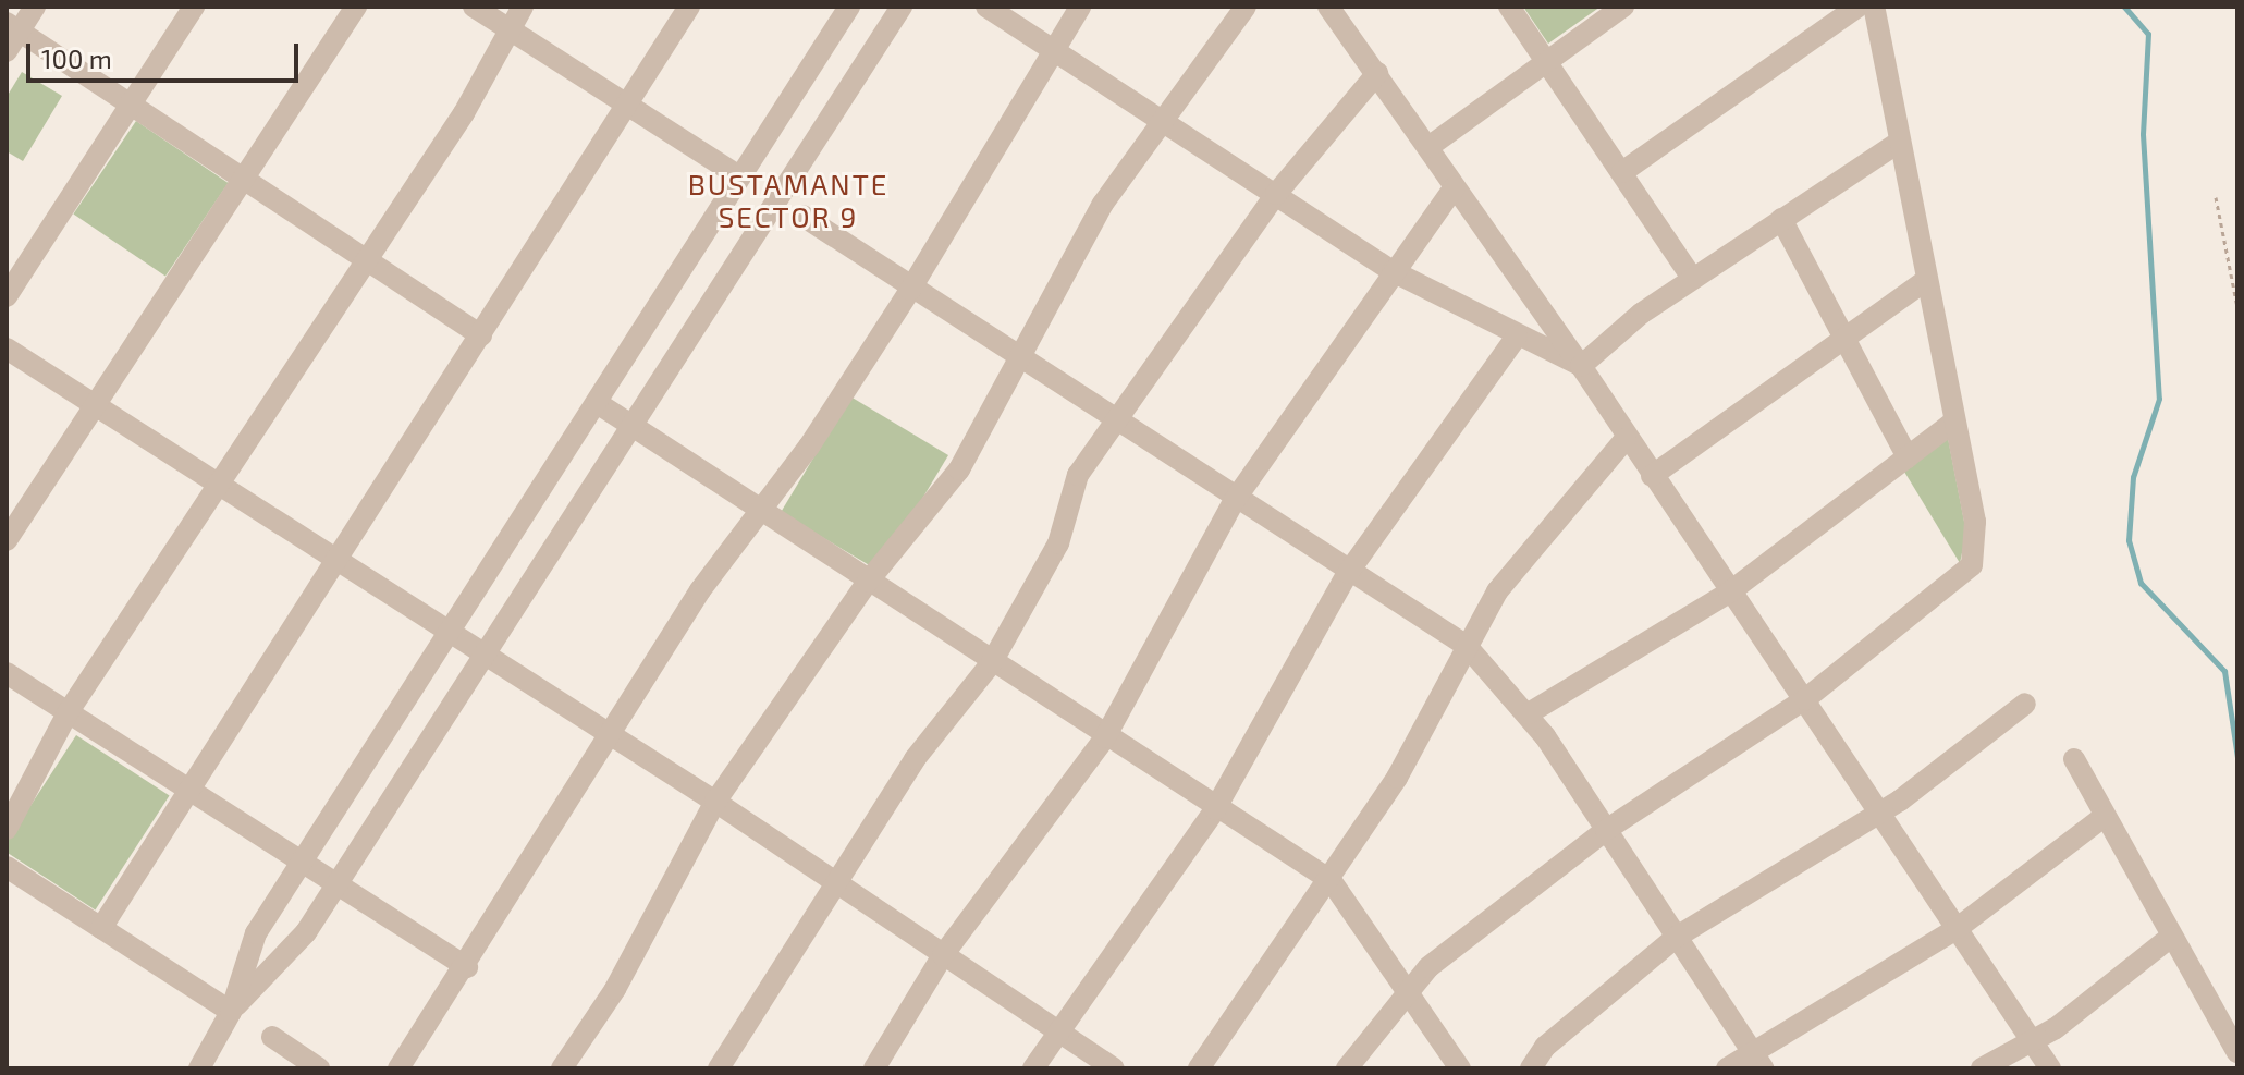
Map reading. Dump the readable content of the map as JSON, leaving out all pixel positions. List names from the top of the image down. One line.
{"districts":["BUSTAMANTE SECTOR 9"],"scale_bar":"100 m"}
